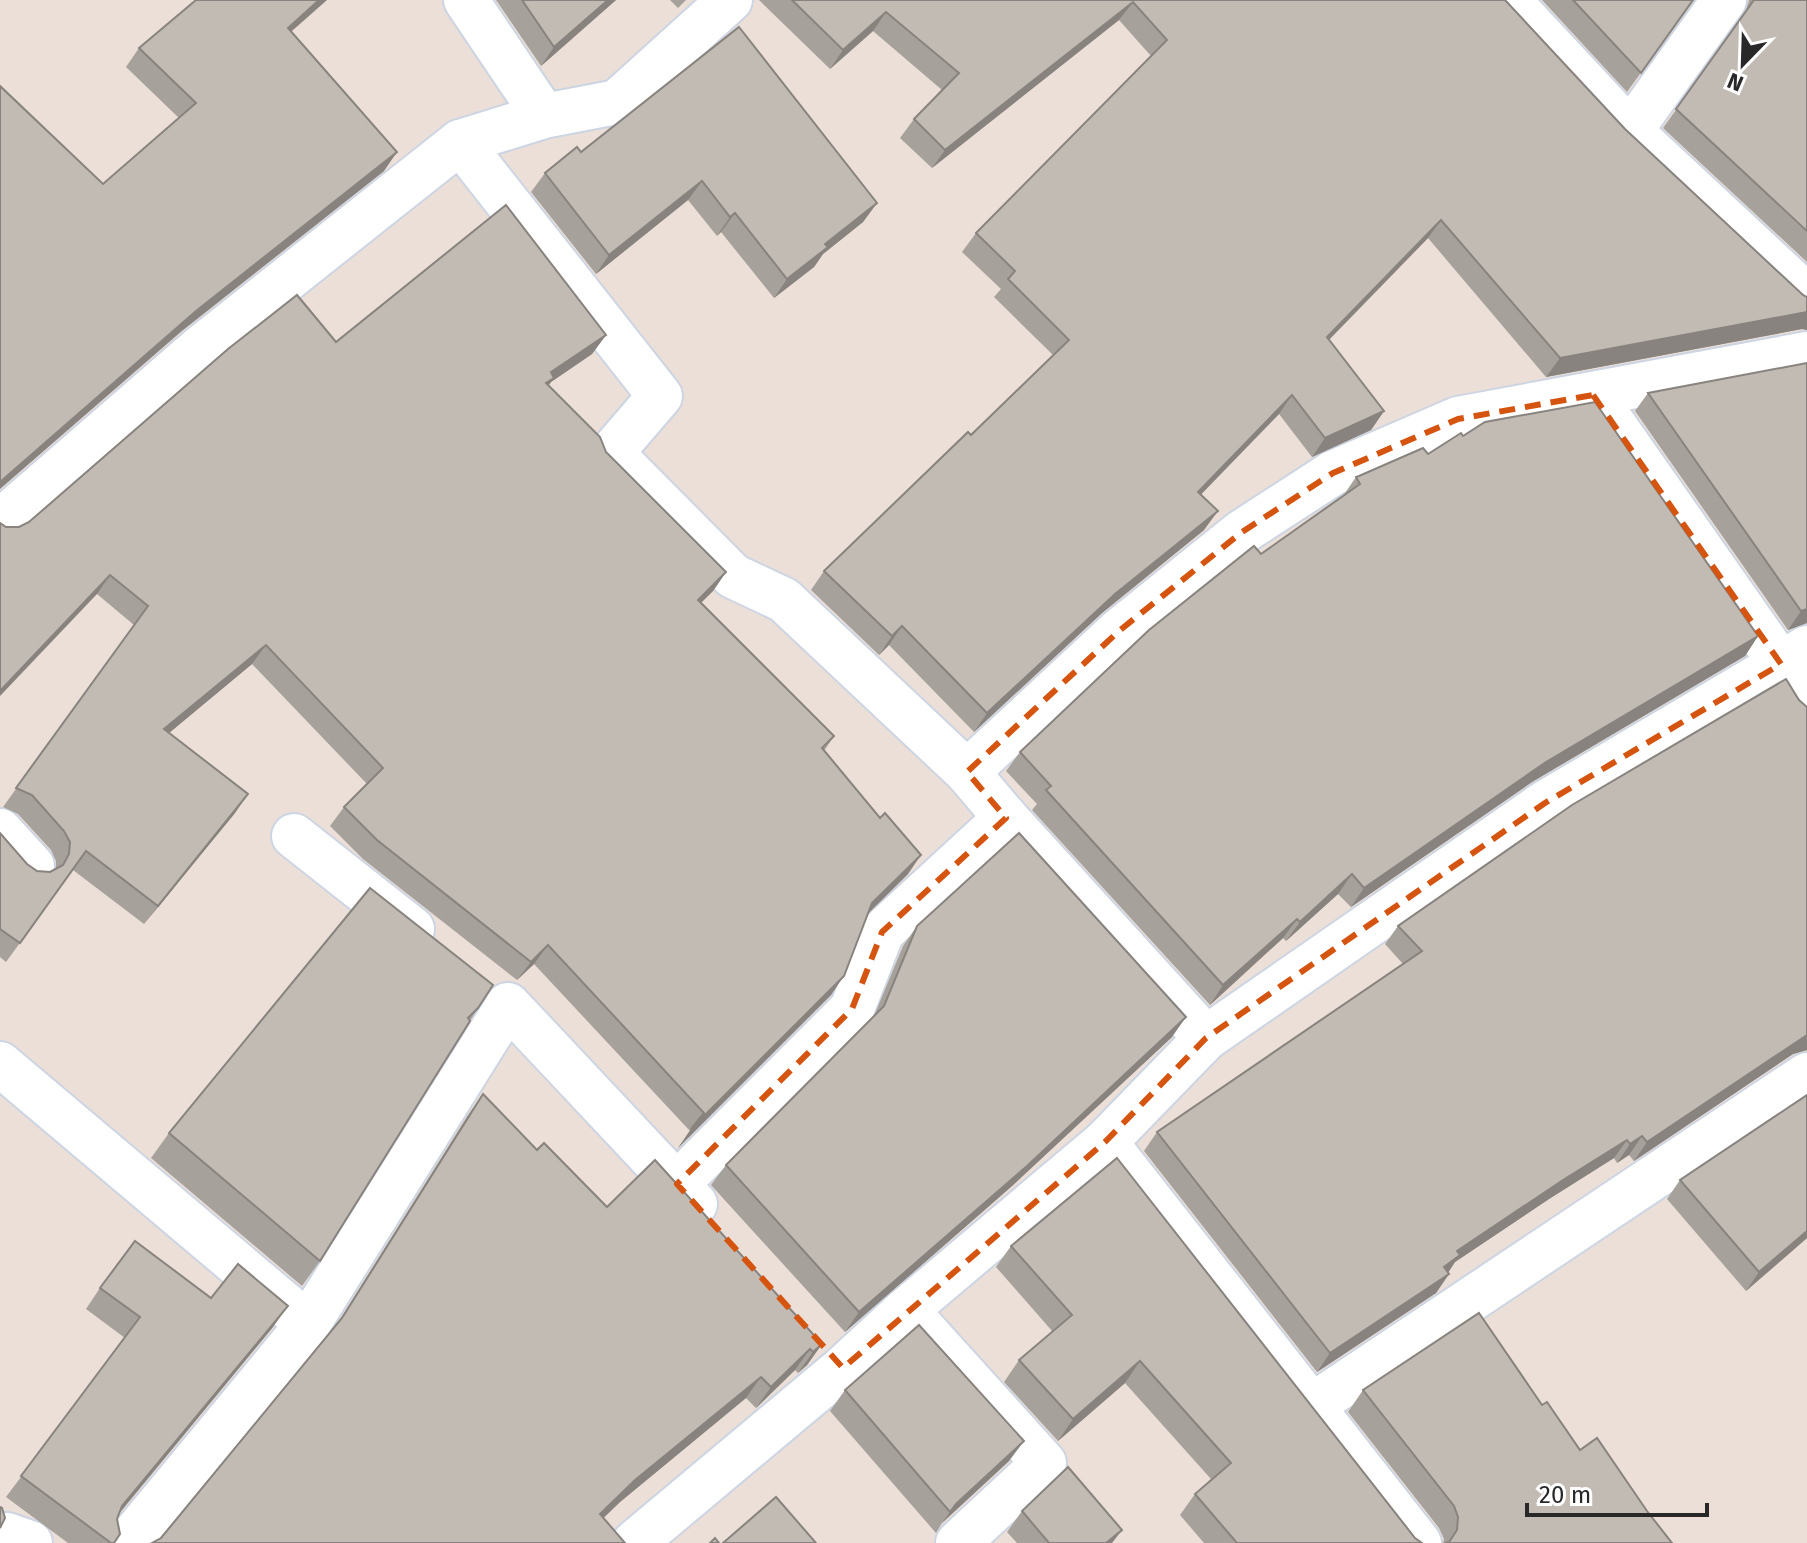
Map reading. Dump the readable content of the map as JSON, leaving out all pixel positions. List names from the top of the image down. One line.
{"scale_bar":"20 m","north":"bottom left"}
